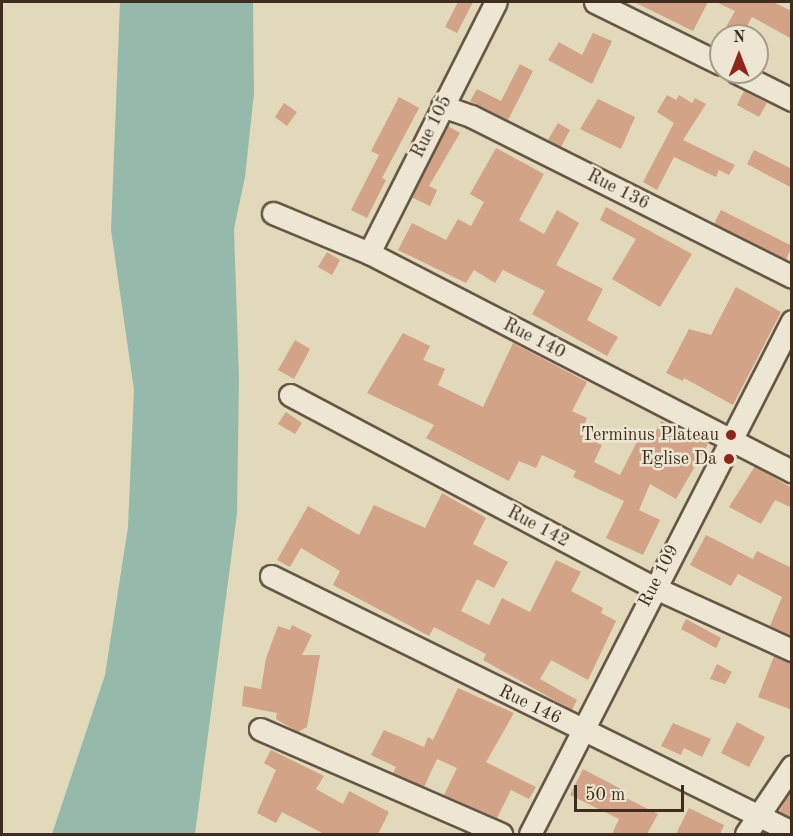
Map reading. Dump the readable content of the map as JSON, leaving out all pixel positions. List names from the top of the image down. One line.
{"streets":{"street":["Rue 105","Rue 136","Rue 140","Rue 142","Rue 109","Rue 146"]},"crossings":[["Rue 105","Rue 136"],["Rue 105","Rue 140"],["Rue 140","Rue 109"],["Rue 142","Rue 109"],["Rue 109","Rue 146"]],"places":["Terminus Plateau","Eglise Da"],"scale_bar":"50 m","north":"top"}
